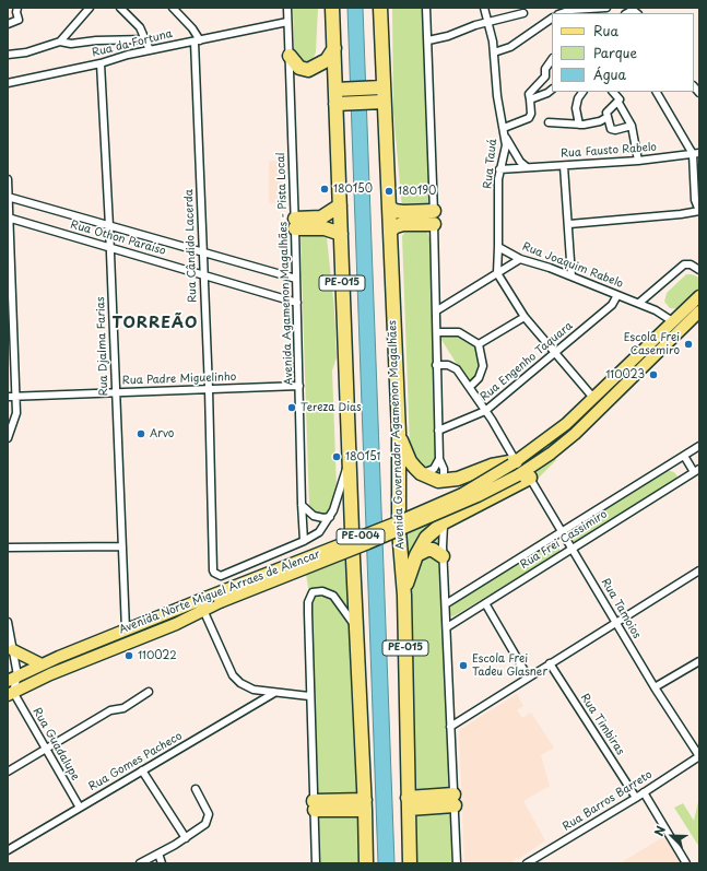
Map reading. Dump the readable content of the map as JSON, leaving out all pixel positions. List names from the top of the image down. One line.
{"streets":{"highway":["PE-015","Avenida Governador Agamenon Magalhães"],"main road":["PE-004","Avenida Norte Miguel Arraes de Alencar"],"street":["Rua da Fortuna","Rua Fausto Rabelo","Rua Tauá","Rua Othon Paraíso","Rua Cândido Lacerda","Rua Joaquim Rabelo","Avenida Agamenon Magalhães - Pista Local","Rua Djalma Farias","Rua Engenho Taquara","Rua Padre Miguelinho","Rua Frei Cassimiro","Rua Tamoios","Rua Timbiras","Rua Guadalupe","Rua Gomes Pacheco","Rua Barros Barreto"]},"crossings":[["Rua da Fortuna","Rua Cândido Lacerda"],["Rua da Fortuna","Avenida Agamenon Magalhães - Pista Local"],["Rua da Fortuna","Rua Djalma Farias"],["Rua Fausto Rabelo","Rua Tauá"],["Rua Tauá","Rua Joaquim Rabelo"],["Rua Othon Paraíso","Rua Cândido Lacerda"],["Rua Othon Paraíso","Avenida Agamenon Magalhães - Pista Local"],["Rua Othon Paraíso","Rua Djalma Farias"],["Rua Cândido Lacerda","Rua Padre Miguelinho"],["Rua Cândido Lacerda","Avenida Norte Miguel Arraes de Alencar"],["Rua Joaquim Rabelo","Rua Engenho Taquara"],["Rua Joaquim Rabelo","Avenida Norte Miguel Arraes de Alencar"],["Avenida Agamenon Magalhães - Pista Local","Rua Padre Miguelinho"],["Avenida Agamenon Magalhães - Pista Local","Avenida Norte Miguel Arraes de Alencar"],["PE-015","Avenida Norte Miguel Arraes de Alencar"],["Rua Djalma Farias","Rua Padre Miguelinho"],["Rua Djalma Farias","Avenida Norte Miguel Arraes de Alencar"],["Rua Engenho Taquara","Rua Tamoios"],["Rua Frei Cassimiro","Rua Tamoios"],["Avenida Norte Miguel Arraes de Alencar","Rua Tamoios"],["Avenida Norte Miguel Arraes de Alencar","Rua Guadalupe"],["Rua Tamoios","Rua Barros Barreto"],["Rua Timbiras","Rua Barros Barreto"],["Rua Guadalupe","Rua Gomes Pacheco"]],"districts":["TORREÃO"],"places":["180150","180190","Escola Frei Casemiro","110023","Tereza Dias","Arvo","180151","110022","Escola Frei Tadeu Glasner"],"legend":["Rua","Parque","Água"],"north":"top left"}
